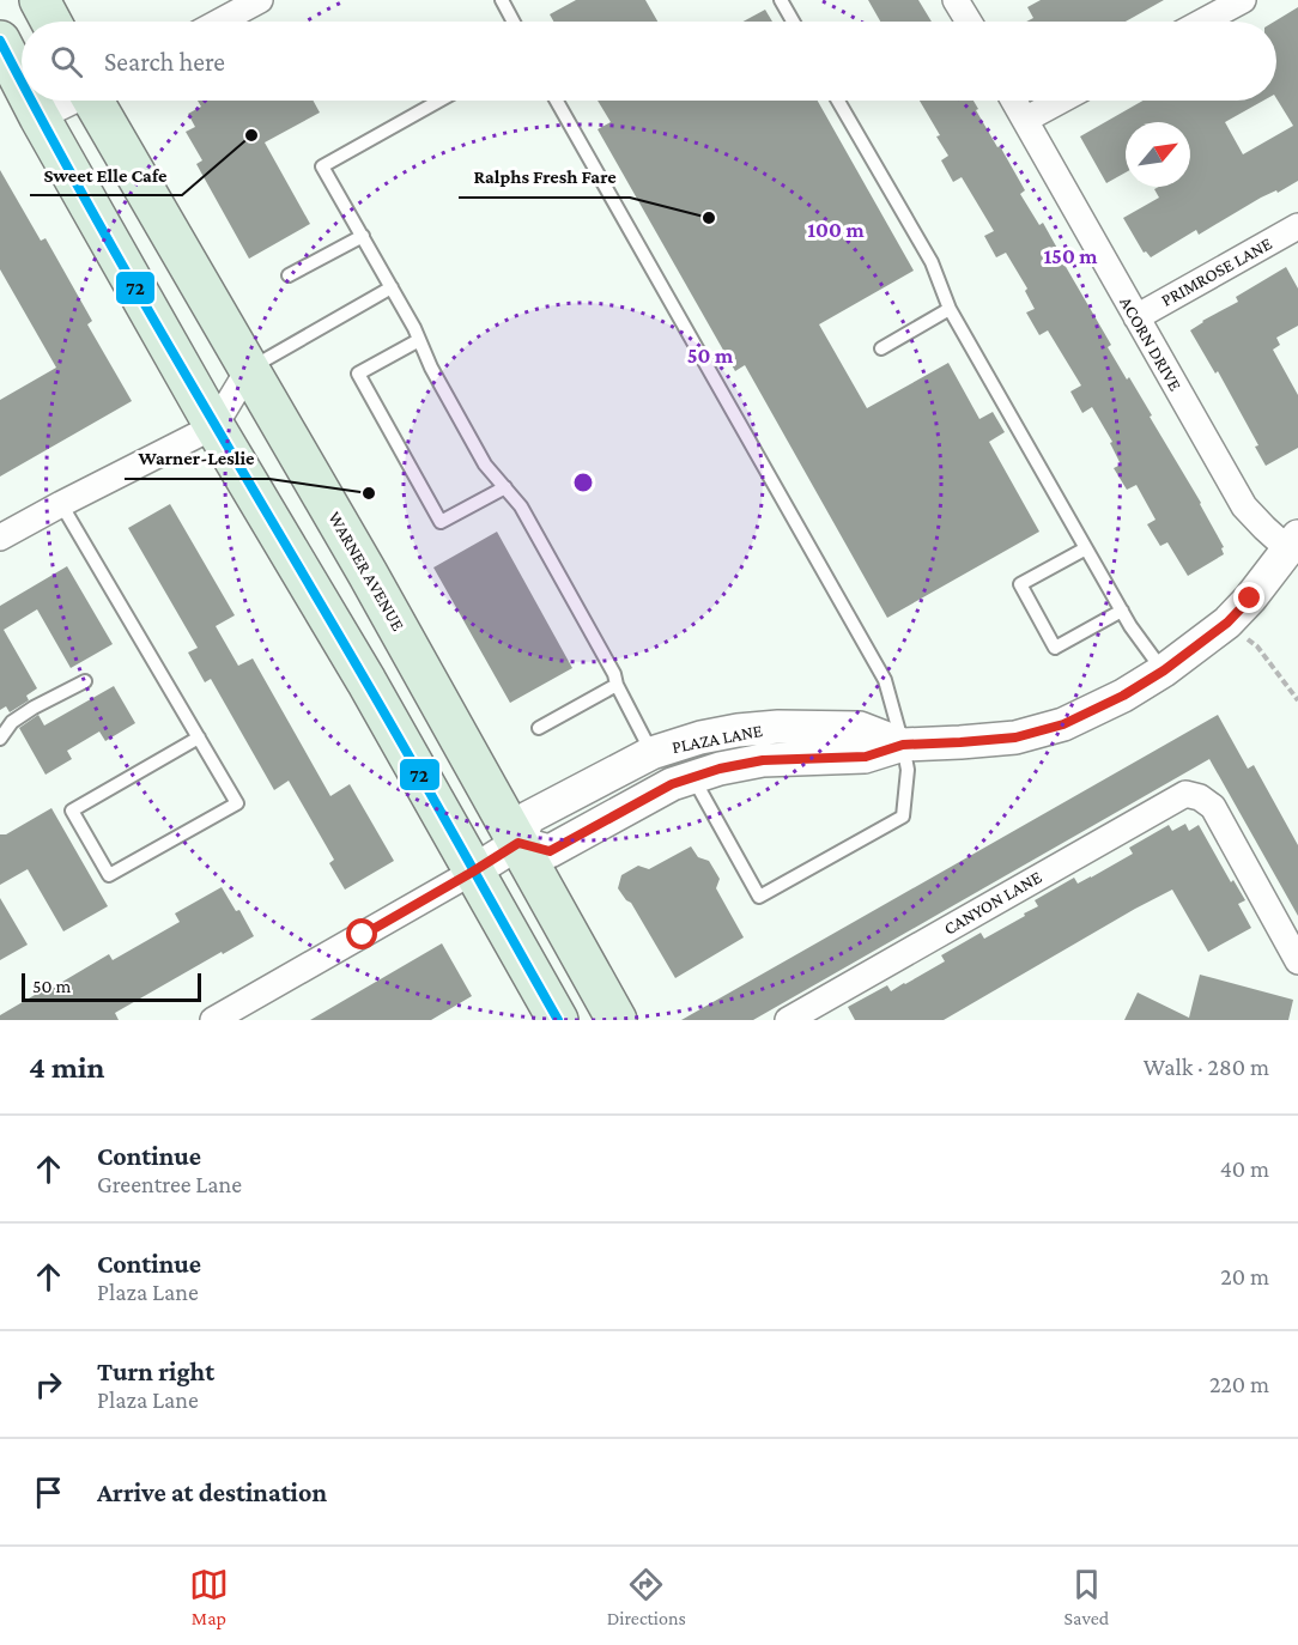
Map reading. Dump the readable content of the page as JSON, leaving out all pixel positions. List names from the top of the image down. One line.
{"streets":{"main road":["WARNER AVENUE"],"street":["PRIMROSE LANE","ACORN DRIVE","PLAZA LANE","CANYON LANE"]},"crossings":[["PRIMROSE LANE","ACORN DRIVE"],["ACORN DRIVE","PLAZA LANE"],["WARNER AVENUE","PLAZA LANE"]],"places":["Sweet Elle Cafe","Ralphs Fresh Fare","Warner-Leslie"],"lines":["transit line 72"],"scale_bar":"50 m","north":"top right","page":{"search":"Search here","scale":"50 m","heading":["4 min","Walk · 280 m"],"list":[["Continue","Greentree Lane","40 m"],["Continue","Plaza Lane","20 m"],["Turn right","Plaza Lane","220 m"],"Arrive at destination"],"nav":["Map","Directions","Saved"]},"rings":["100 m","150 m","50 m"]}
